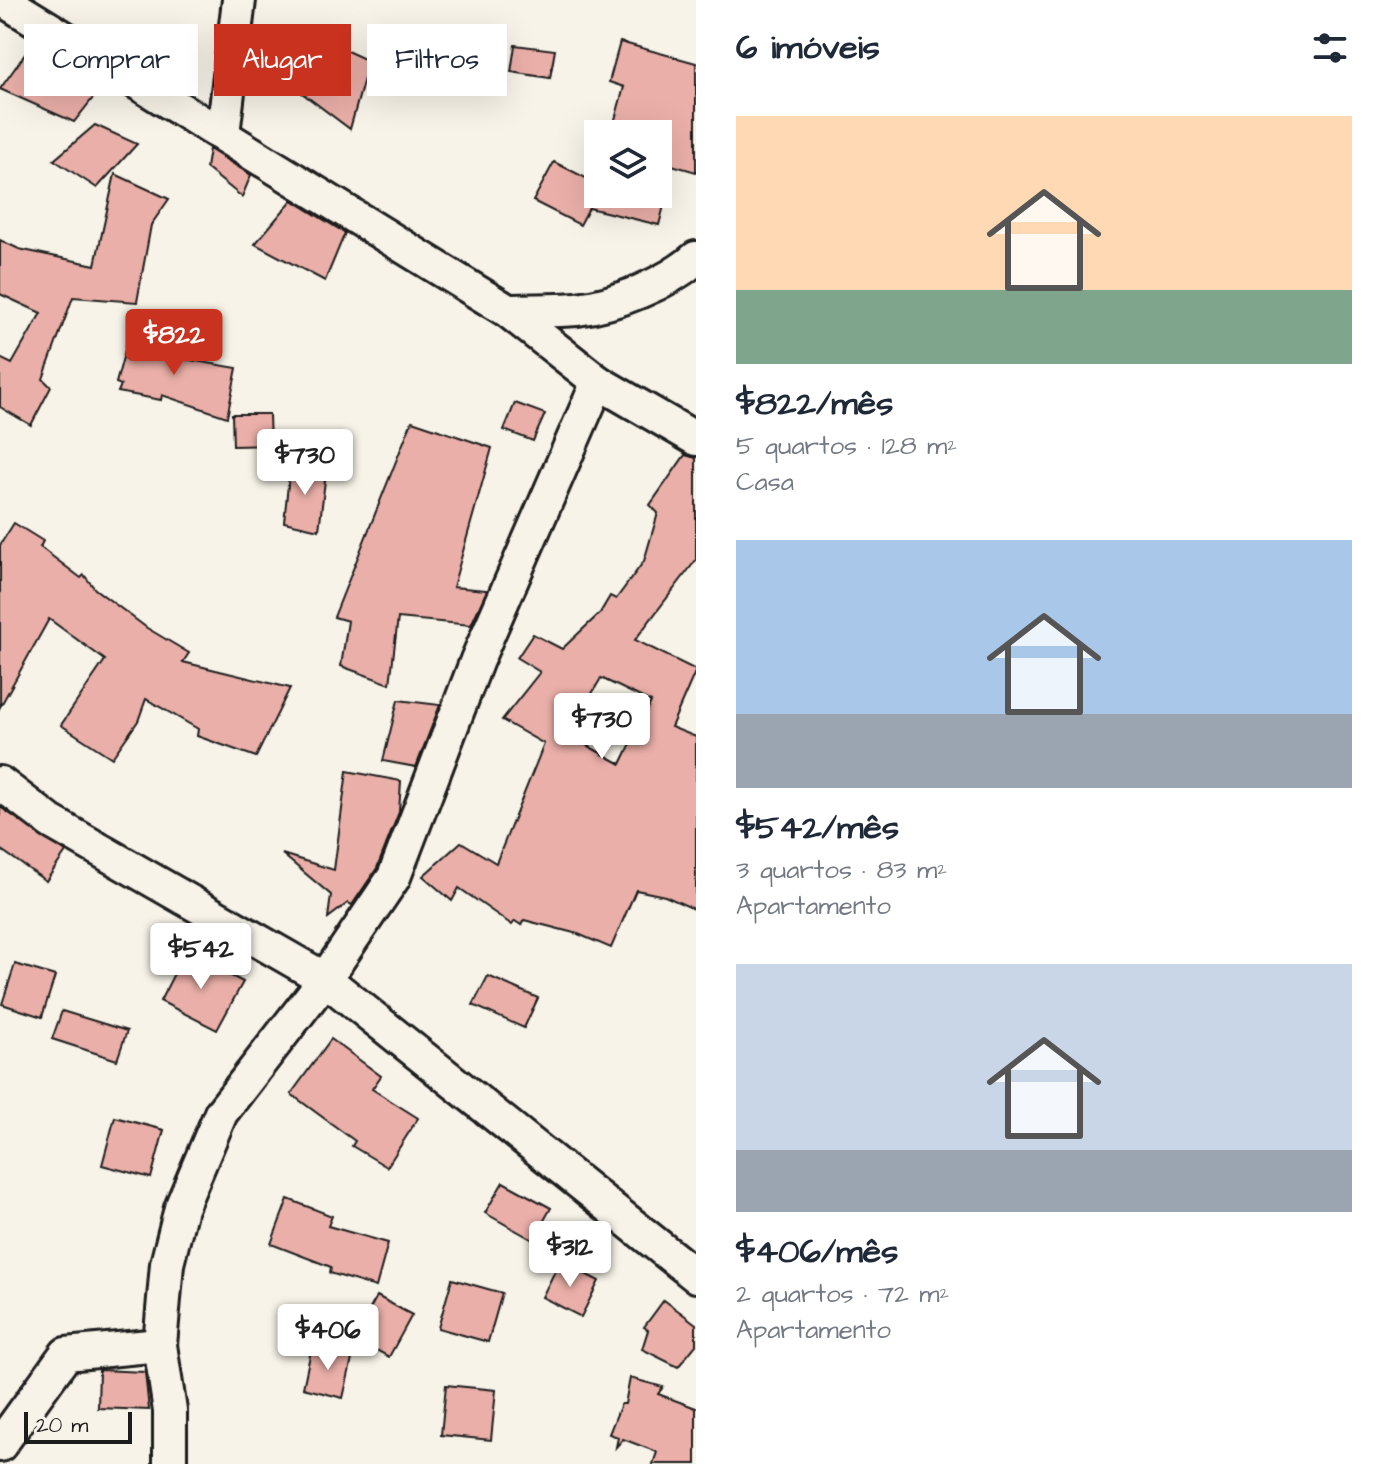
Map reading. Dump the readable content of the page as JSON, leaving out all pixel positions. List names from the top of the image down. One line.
{"scale_bar":"20 m","page":{"heading":"6 imóveis","chip":["Comprar","Alugar","Filtros"],"list":[{"name":"$822/mês","note":"5 quartos · 128 m² · Casa"},{"name":"$542/mês","note":"3 quartos · 83 m² · Apartamento"},{"name":"$406/mês","note":"2 quartos · 72 m² · Apartamento"}],"price":["$822","$730","$730","$542","$312","$406"],"scale":"20 m"}}
